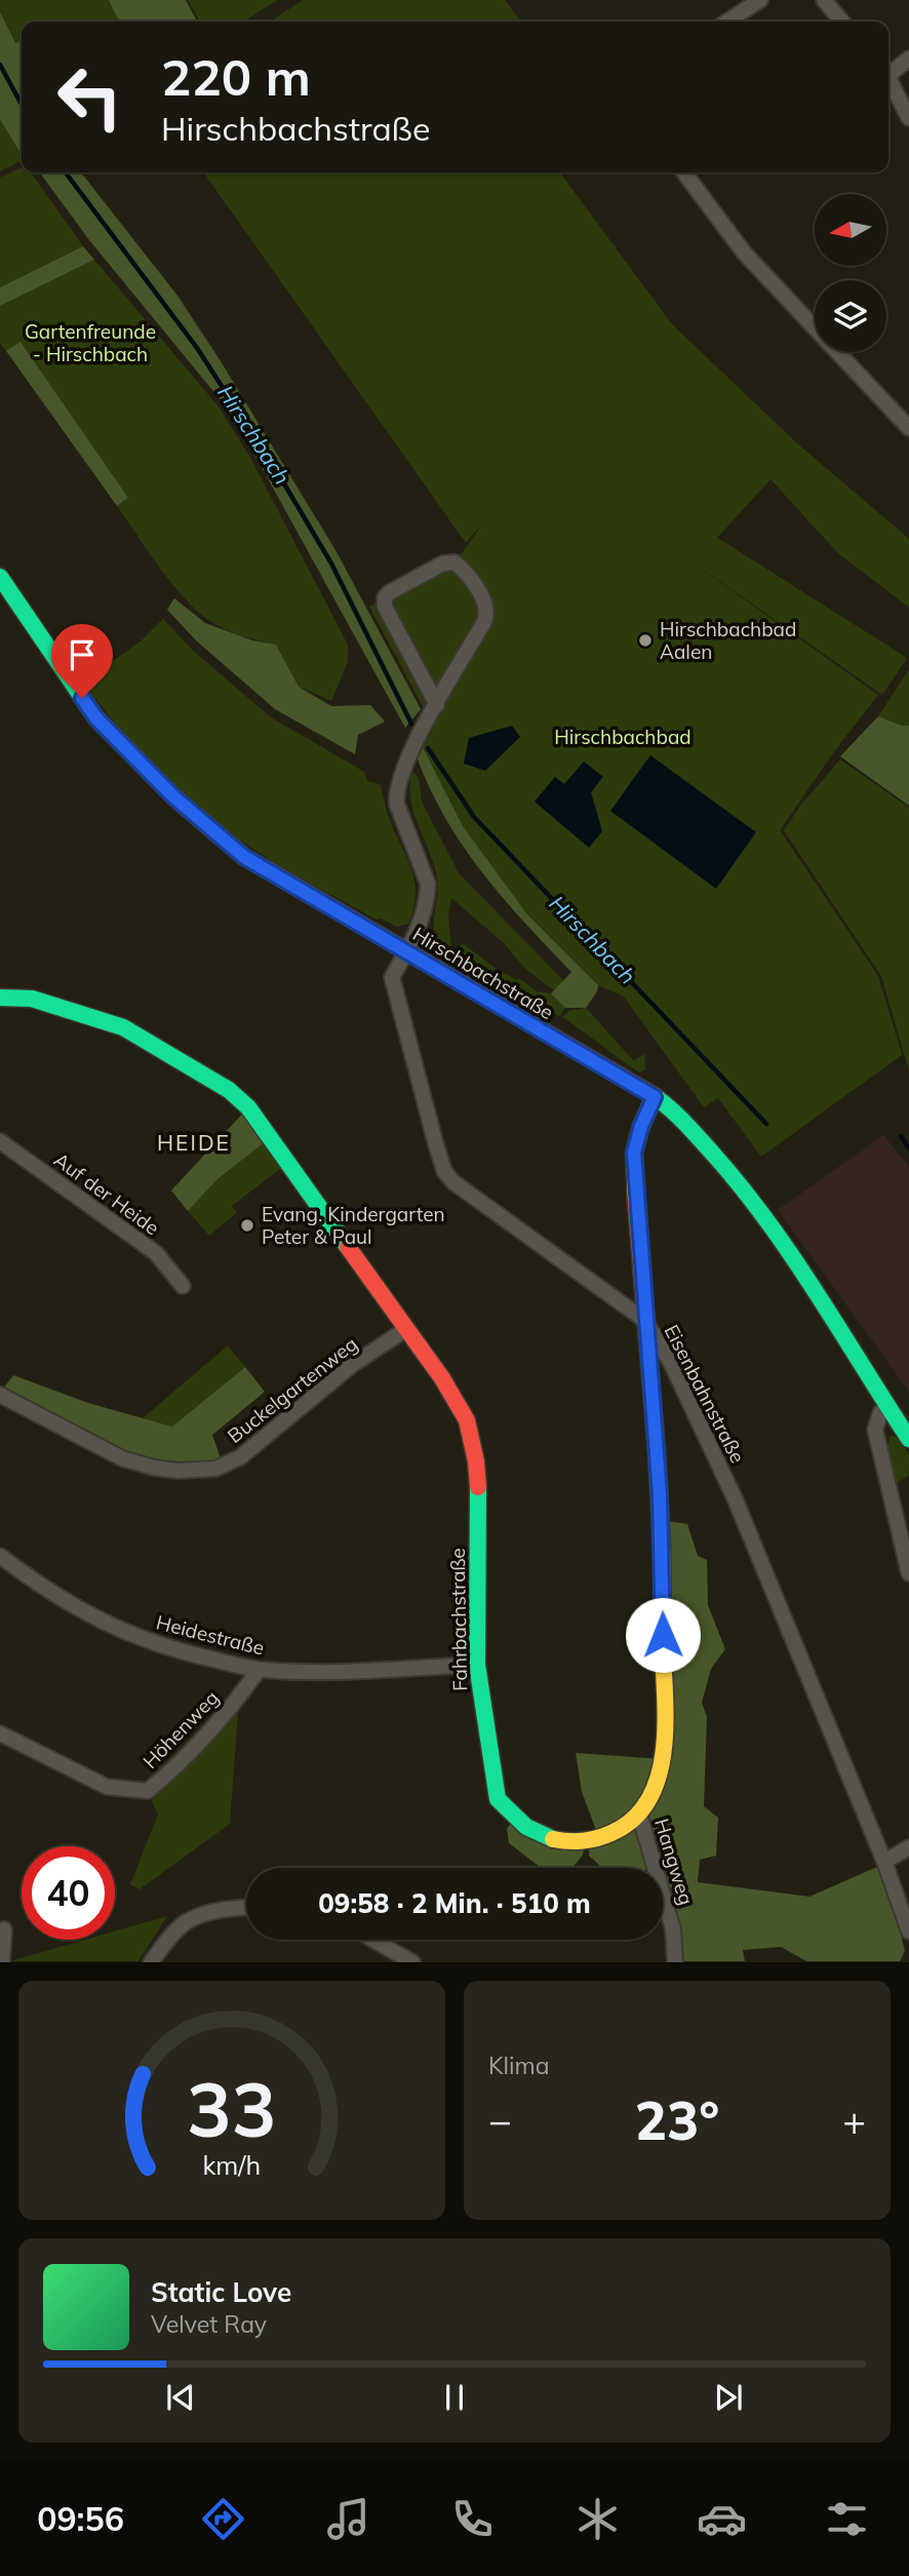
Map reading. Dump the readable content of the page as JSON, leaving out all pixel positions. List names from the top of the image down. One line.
{"streets":{"street":["Hirschbachstraße","Auf der Heide","Buckelgartenweg","Eisenbahnstraße","Fahrbachstraße","Heidestraße","Höhenweg","Hangweg"]},"crossings":[["Hirschbachstraße","Eisenbahnstraße"],["Buckelgartenweg","Fahrbachstraße"],["Fahrbachstraße","Heidestraße"],["Fahrbachstraße","Hangweg"],["Heidestraße","Höhenweg"]],"districts":["HEIDE"],"water":["Hirschbach"],"parks":["Gartenfreunde - Hirschbach","Hirschbachbad"],"places":["Hirschbachbad Aalen","Evang. Kindergarten Peter & Paul"],"north":"left","page":{"turn":["220 m","Hirschbachstraße"],"limit":"40","trip":"09:58 · 2 Min. · 510 m","tile":"Klima","heat":["−","23°","+"],"song":["Static Love","Velvet Ray"],"tabs":"09:56","gauge":["33","km/h"]}}
